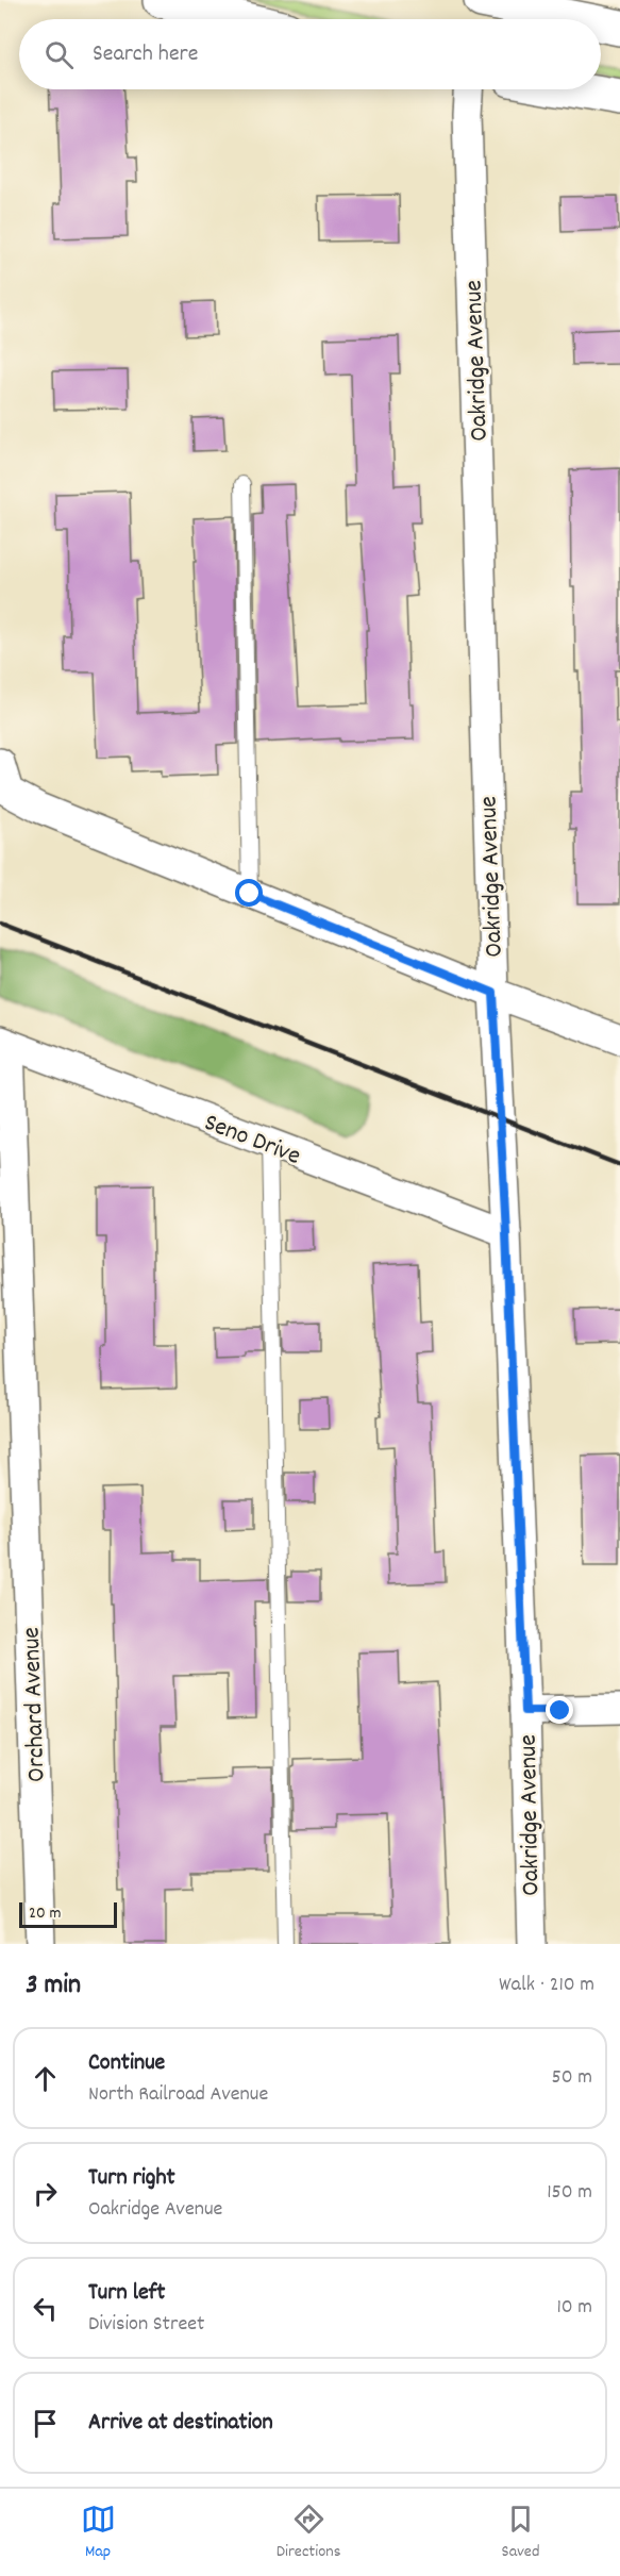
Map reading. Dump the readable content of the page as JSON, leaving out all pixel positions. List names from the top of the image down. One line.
{"streets":{"street":["Oakridge Avenue","Seno Drive","Orchard Avenue"]},"crossings":[["Oakridge Avenue","Seno Drive"],["Seno Drive","Orchard Avenue"]],"scale_bar":"20 m","page":{"search":"Search here","scale":"20 m","heading":["3 min","Walk · 210 m"],"list":[["Continue","North Railroad Avenue","50 m"],["Turn right","Oakridge Avenue","150 m"],["Turn left","Division Street","10 m"],"Arrive at destination"],"nav":["Map","Directions","Saved"]}}
